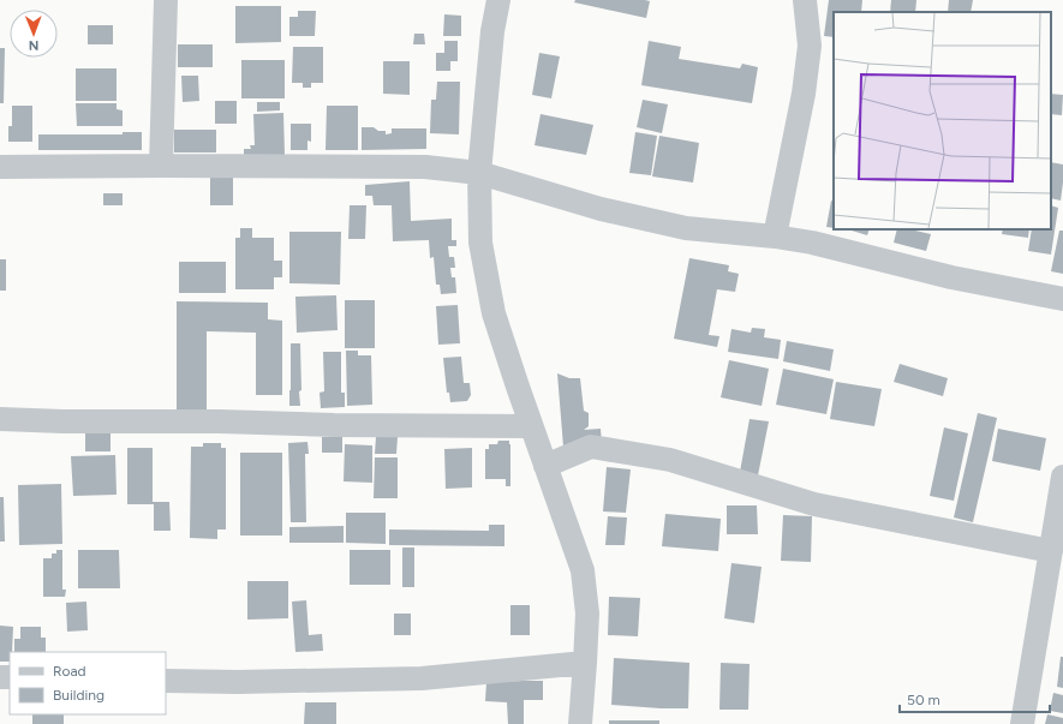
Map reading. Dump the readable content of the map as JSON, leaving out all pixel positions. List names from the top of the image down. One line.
{"legend":["Road","Building"],"scale_bar":"50 m","north":"bottom"}
